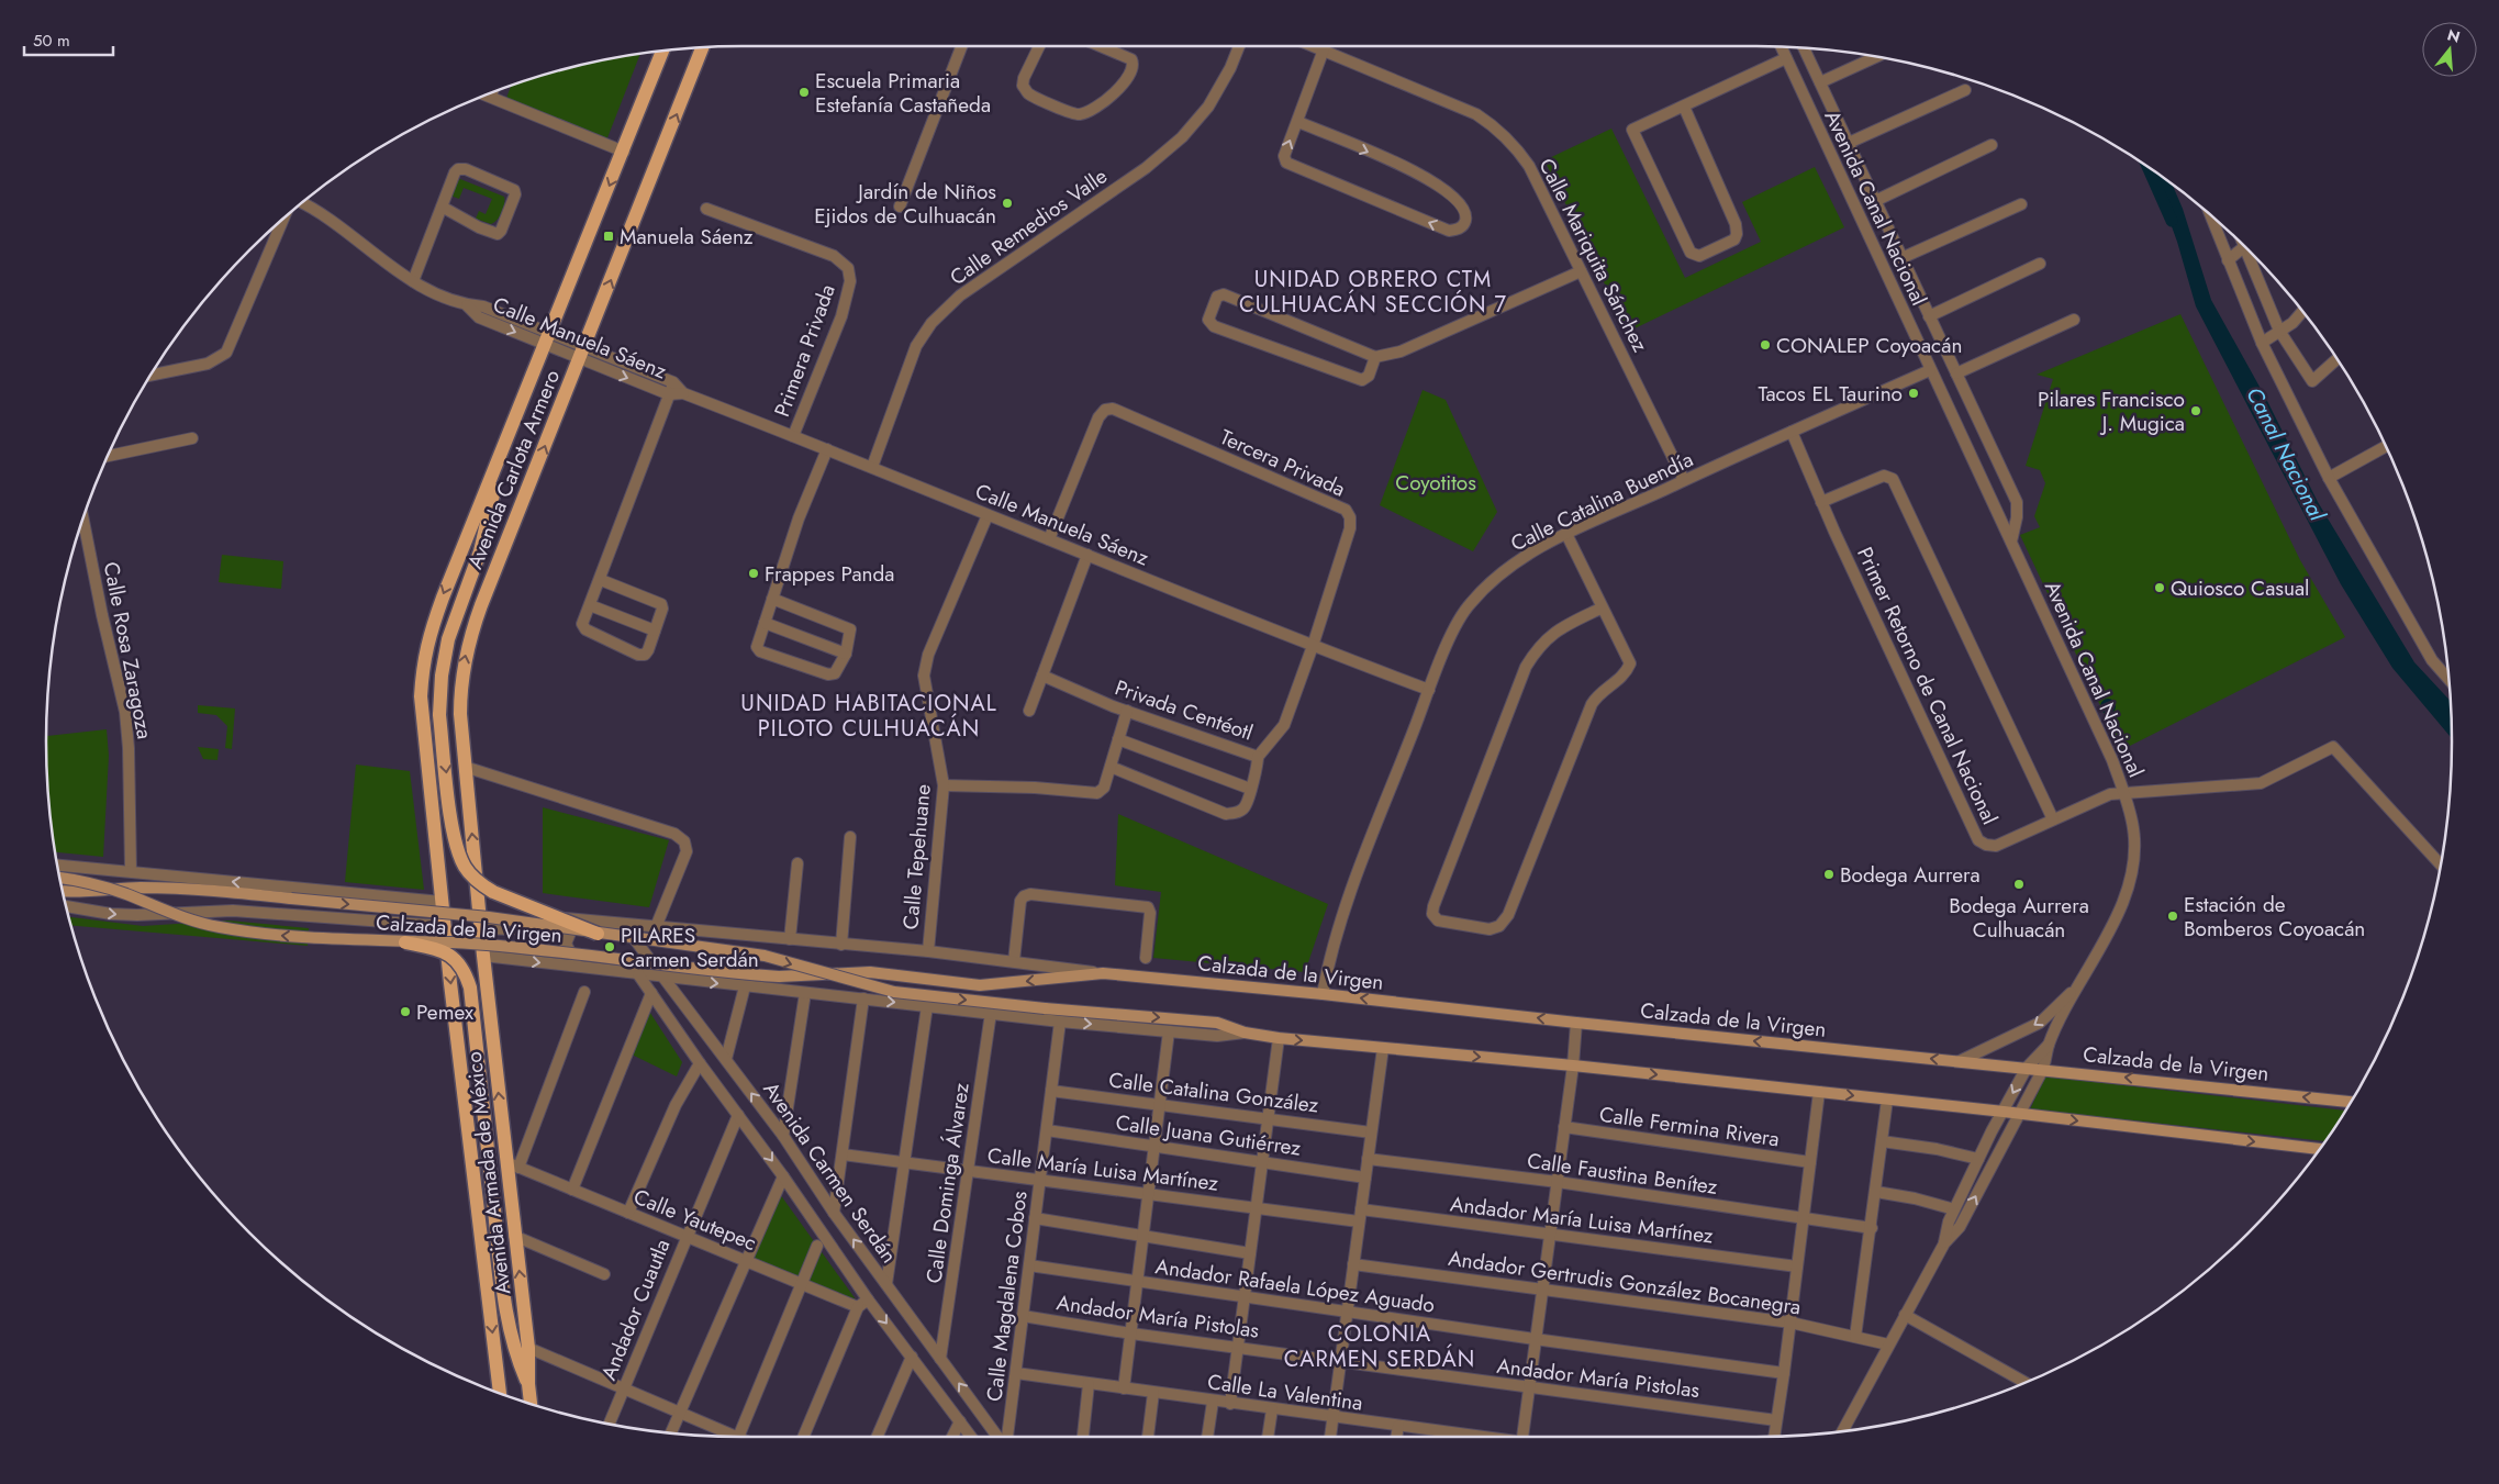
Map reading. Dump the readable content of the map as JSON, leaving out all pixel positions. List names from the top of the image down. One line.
{"streets":{"main road":["Avenida Carlota Armero","Calzada de la Virgen","Avenida Armada de México"],"street":["Avenida Canal Nacional","Calle Remedios Valle","Calle Mariquita Sánchez","Calle Manuela Sáenz","Primera Privada","Tercera Privada","Calle Catalina Buendía","Calle Rosa Zaragoza","Primer Retorno de Canal Nacional","Privada Centéotl","Calle Tepehuane","Calle Catalina González","Calle Fermina Rivera","Calle Juana Gutiérrez","Calle María Luisa Martínez","Avenida Carmen Serdán","Calle Faustina Benítez","Calle Dominga Álvarez","Calle Yautepec","Andador María Luisa Martínez","Andador Gertrudis González Bocanegra","Andador Rafaela López Aguado","Calle Magdalena Cobos","Andador Cuautla","Andador María Pistolas","Calle La Valentina"]},"crossings":[["Avenida Canal Nacional","Calle Catalina Buendía"],["Avenida Canal Nacional","Primer Retorno de Canal Nacional"],["Avenida Canal Nacional","Calzada de la Virgen"],["Calle Remedios Valle","Calle Manuela Sáenz"],["Calle Mariquita Sánchez","Calle Catalina Buendía"],["Calle Manuela Sáenz","Primera Privada"],["Calle Manuela Sáenz","Tercera Privada"],["Calle Manuela Sáenz","Avenida Carlota Armero"],["Calle Manuela Sáenz","Calle Catalina Buendía"],["Calle Manuela Sáenz","Privada Centéotl"],["Calle Manuela Sáenz","Calle Tepehuane"],["Tercera Privada","Privada Centéotl"],["Avenida Carlota Armero","Calzada de la Virgen"],["Avenida Carlota Armero","Avenida Armada de México"],["Calle Catalina Buendía","Primer Retorno de Canal Nacional"],["Calle Catalina Buendía","Calzada de la Virgen"],["Calle Rosa Zaragoza","Calzada de la Virgen"],["Calle Tepehuane","Calzada de la Virgen"],["Calzada de la Virgen","Avenida Carmen Serdán"],["Calzada de la Virgen","Avenida Armada de México"],["Calzada de la Virgen","Calle Dominga Álvarez"],["Calzada de la Virgen","Calle Magdalena Cobos"],["Calle Catalina González","Calle Magdalena Cobos"],["Calle Juana Gutiérrez","Calle Magdalena Cobos"],["Calle María Luisa Martínez","Calle Dominga Álvarez"],["Calle María Luisa Martínez","Andador María Luisa Martínez"],["Calle María Luisa Martínez","Calle Magdalena Cobos"],["Avenida Carmen Serdán","Calle Dominga Álvarez"],["Avenida Carmen Serdán","Andador Cuautla"],["Avenida Armada de México","Calle Yautepec"],["Calle Yautepec","Andador Cuautla"],["Andador Rafaela López Aguado","Calle Magdalena Cobos"],["Calle Magdalena Cobos","Andador María Pistolas"],["Calle Magdalena Cobos","Calle La Valentina"]],"districts":["UNIDAD OBRERO CTM CULHUACÁN SECCIÓN 7","UNIDAD HABITACIONAL PILOTO CULHUACÁN","COLONIA CARMEN SERDÁN"],"water":["Canal Nacional"],"parks":["Coyotitos"],"places":{"other":["Escuela Primaria Estefanía Castañeda","Jardín de Niños Ejidos de Culhuacán","CONALEP Coyoacán","Tacos EL Taurino","Pilares Francisco J. Mugica","Frappes Panda","Quiosco Casual","Bodega Aurrera","Bodega Aurrera Culhuacán","Estación de Bomberos Coyoacán","PILARES Carmen Serdán","Pemex"],"transit":["Manuela Sáenz"]},"scale_bar":"50 m","north":"top"}
